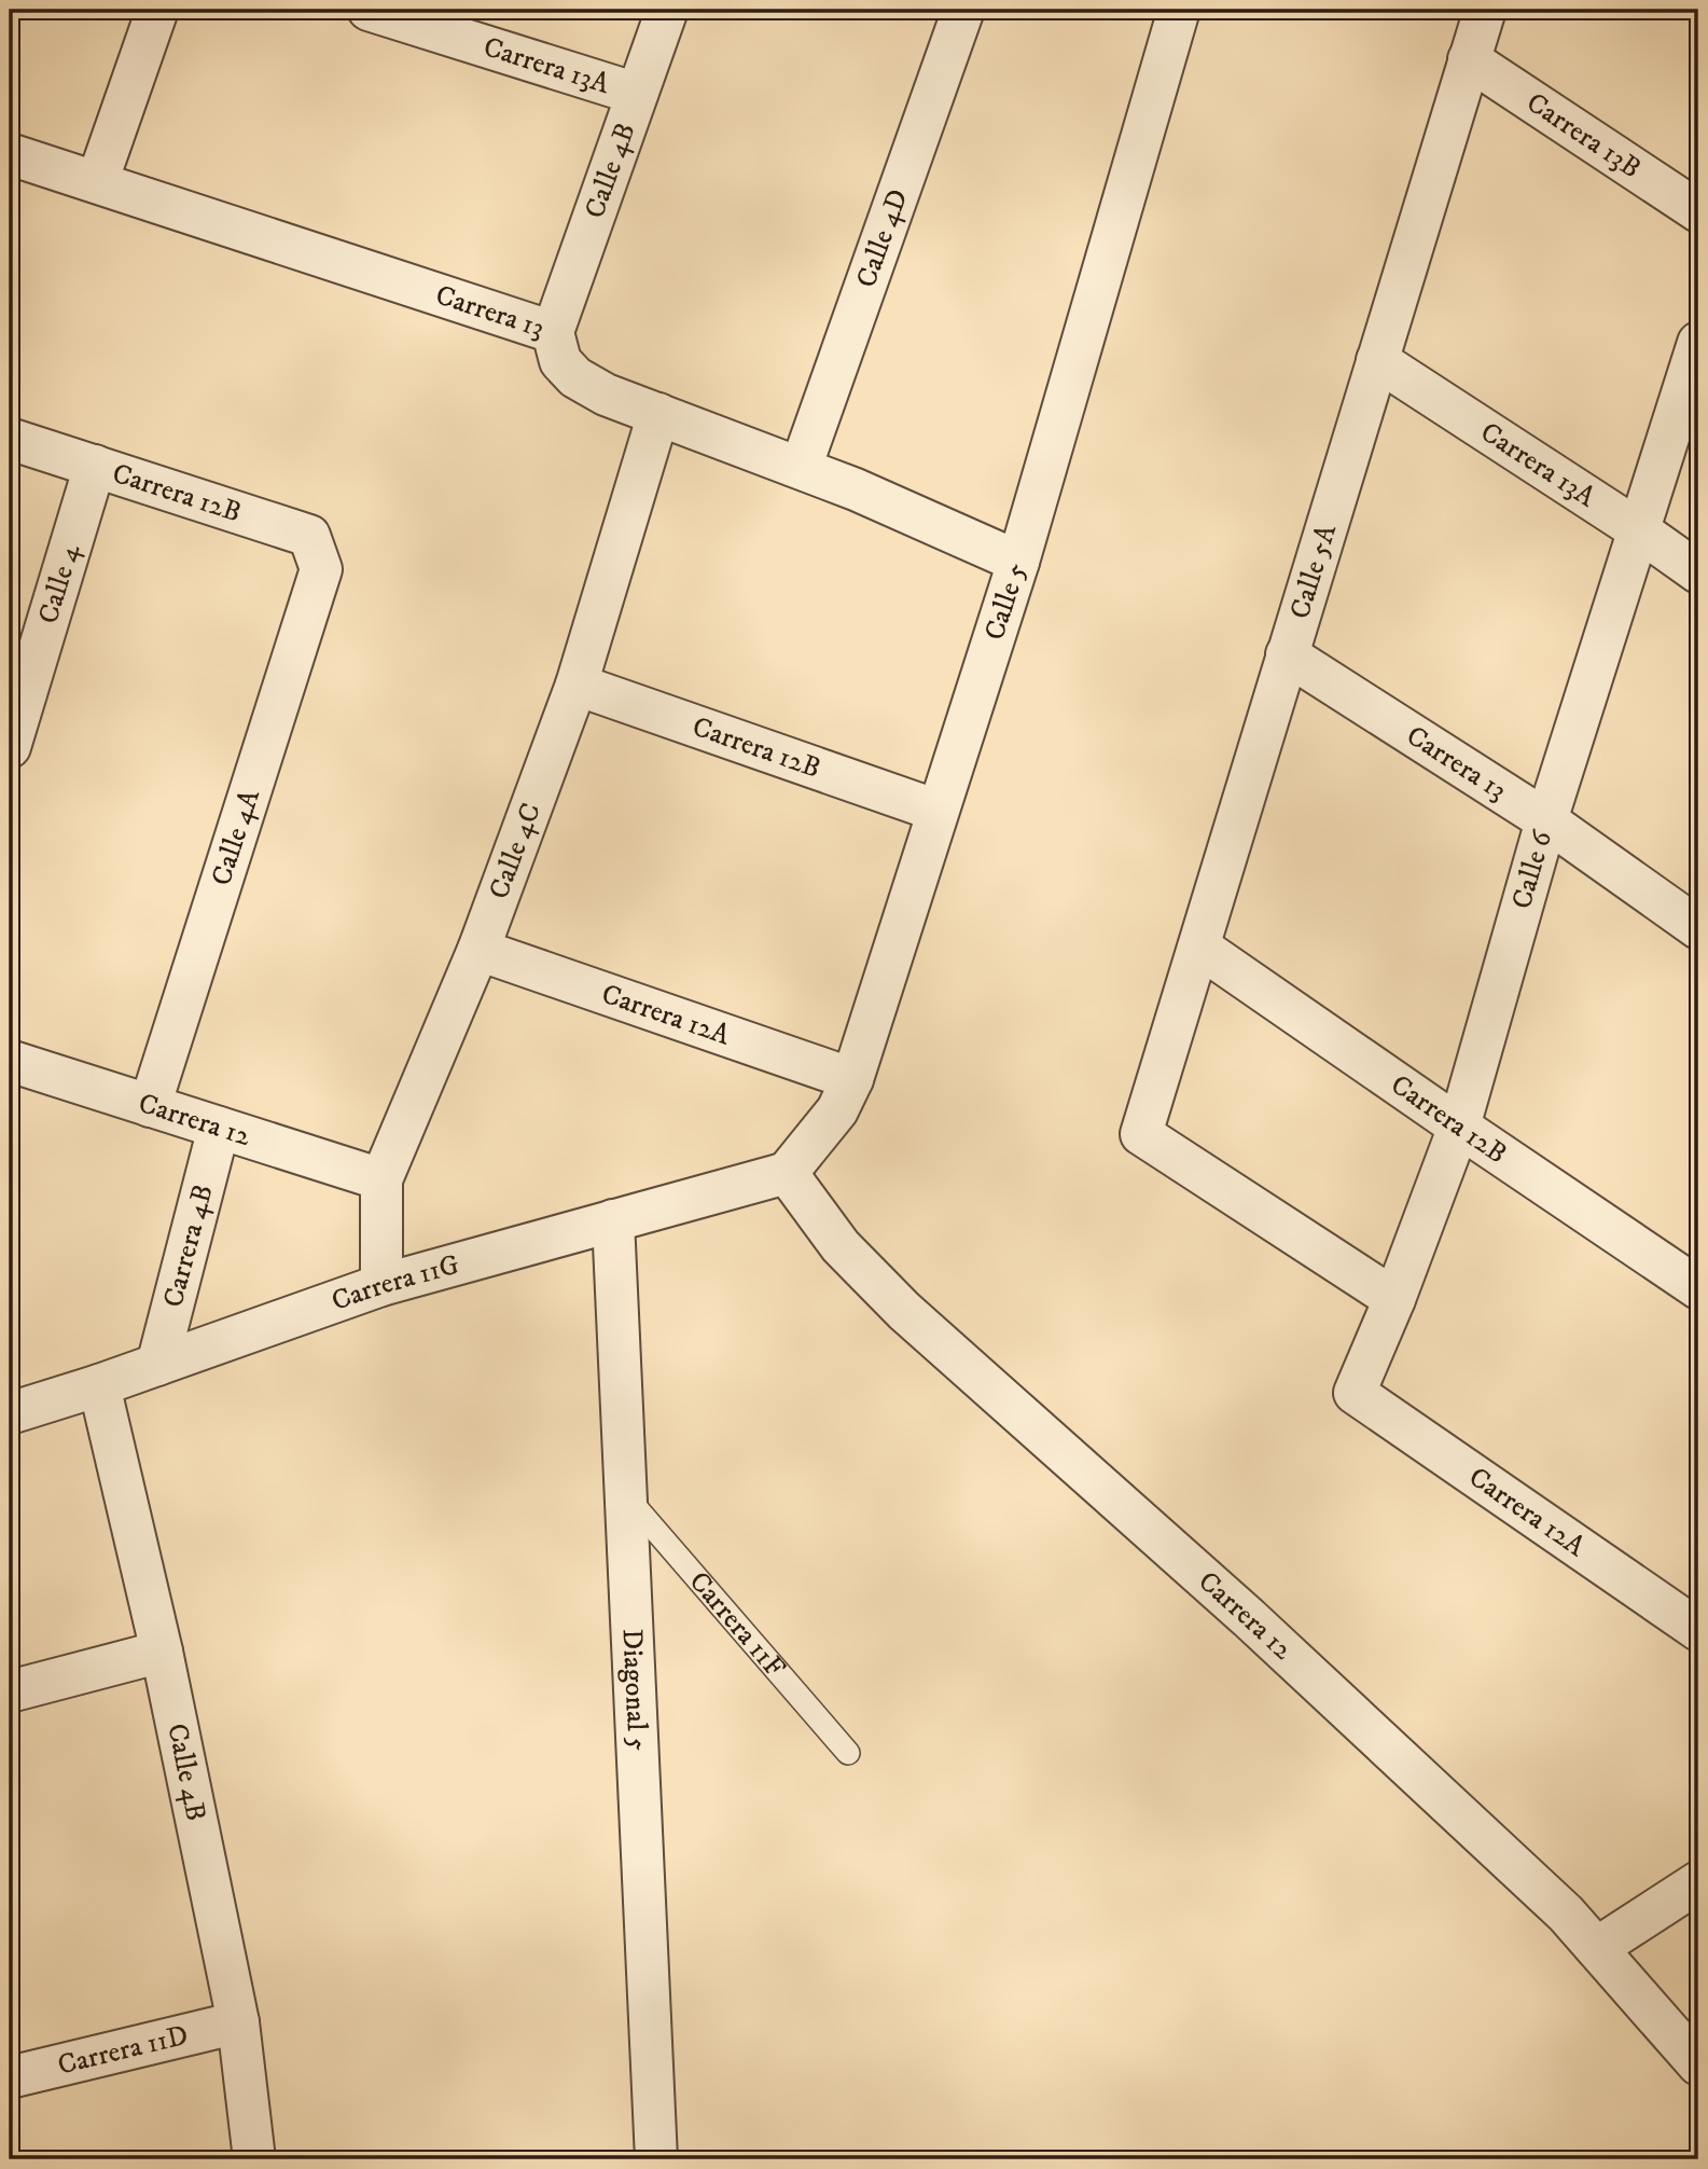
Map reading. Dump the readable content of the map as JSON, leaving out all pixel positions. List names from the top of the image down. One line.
{"streets":{"street":["Carrera 13A","Carrera 13B","Calle 4B","Calle 4D","Carrera 13","Carrera 12B","Calle 5A","Calle 4","Calle 5","Calle 4A","Calle 4C","Calle 6","Carrera 12A","Carrera 12","Carrera 4B","Carrera 11G","Diagonal 5","Carrera 11D"],"lane":["Carrera 11F"]},"crossings":[["Carrera 13A","Calle 4B"],["Carrera 13A","Calle 5A"],["Carrera 13A","Calle 6"],["Carrera 13B","Calle 5A"],["Calle 4B","Carrera 13"],["Calle 4B","Carrera 11G"],["Calle 4B","Carrera 11D"],["Calle 4D","Carrera 13"],["Carrera 13","Calle 5A"],["Carrera 13","Calle 5"],["Carrera 13","Calle 4C"],["Carrera 13","Calle 6"],["Carrera 12B","Calle 5A"],["Carrera 12B","Calle 4"],["Carrera 12B","Calle 5"],["Carrera 12B","Calle 4A"],["Carrera 12B","Calle 4C"],["Carrera 12B","Calle 6"],["Calle 5A","Calle 6"],["Calle 5","Carrera 12A"],["Calle 5","Carrera 12"],["Calle 5","Carrera 11G"],["Calle 4A","Carrera 12"],["Calle 4C","Carrera 12A"],["Calle 4C","Carrera 12"],["Calle 4C","Carrera 11G"],["Calle 6","Carrera 12A"],["Carrera 12","Carrera 4B"],["Carrera 12","Carrera 11G"],["Carrera 4B","Carrera 11G"],["Carrera 11G","Diagonal 5"],["Carrera 11F","Diagonal 5"]]}
